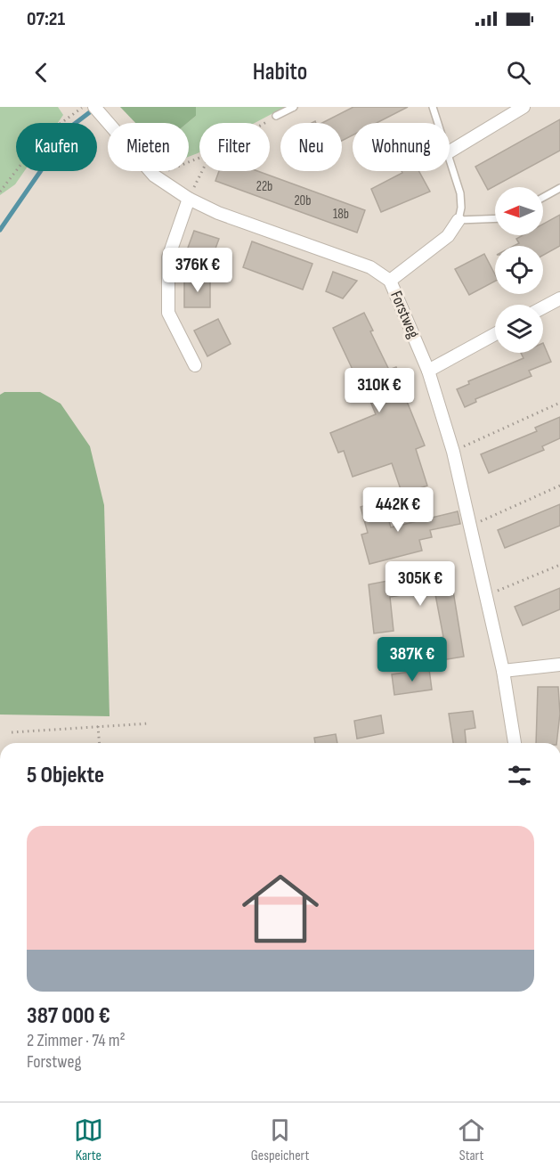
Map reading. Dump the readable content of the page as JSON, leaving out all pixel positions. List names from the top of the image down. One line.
{"streets":{"street":["Forstweg"]},"house_numbers":["22b","20b","18b"],"north":"left","page":{"status":"07:21","header":"Habito","chip":["Kaufen","Mieten","Filter","Neu","Wohnung"],"price":["376K €","310K €","442K €","305K €","387K €"],"heading":"5 Objekte","list":[{"name":"387 000 €","note":"2 Zimmer · 74 m² · Forstweg"}],"tabs":["Karte","Gespeichert","Start"]}}
